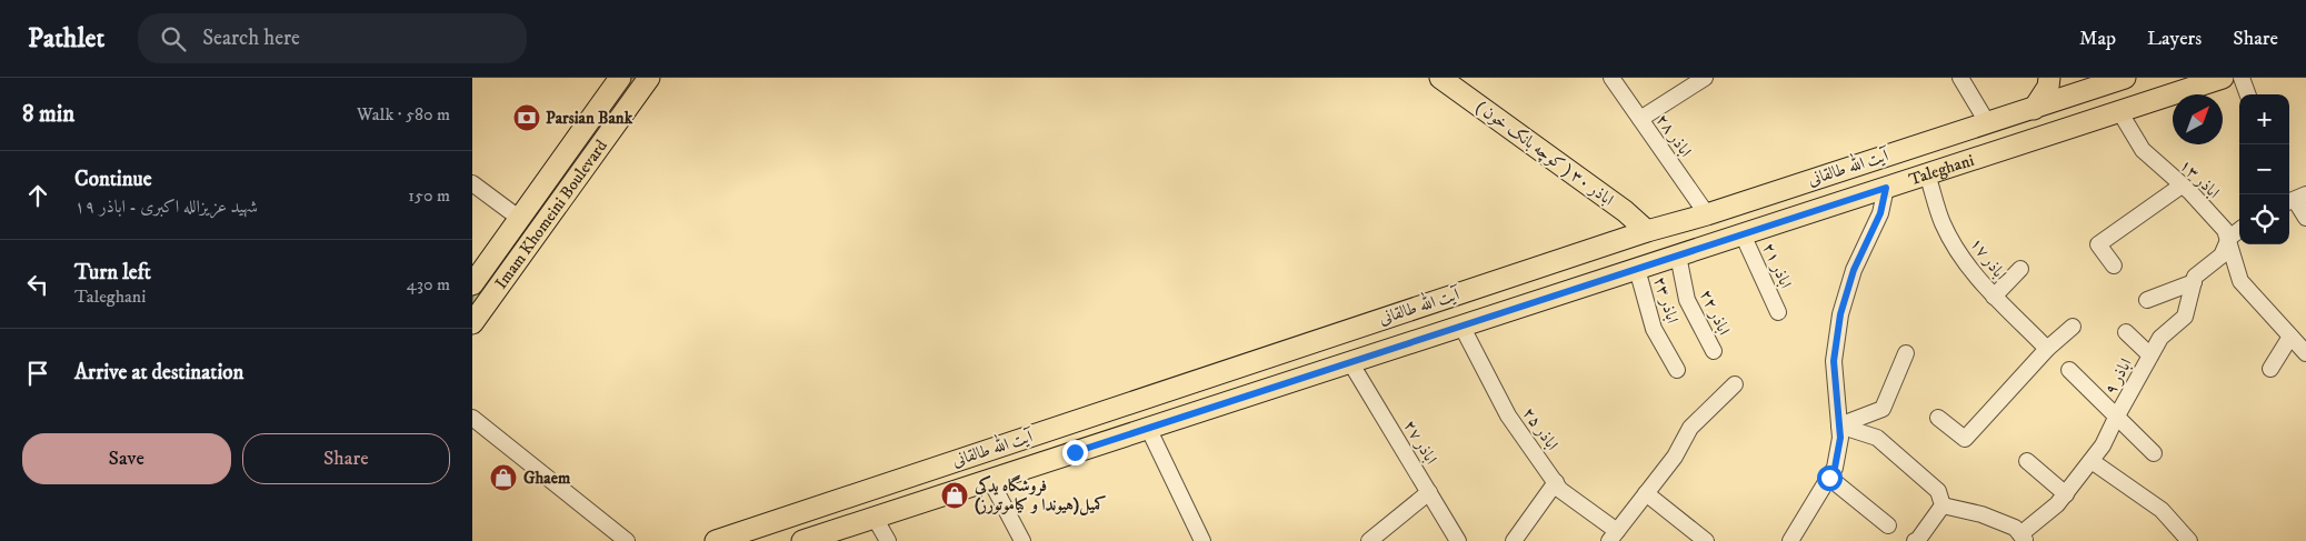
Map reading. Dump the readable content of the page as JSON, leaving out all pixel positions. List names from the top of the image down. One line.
{"streets":{"main road":["اباذر ۳۰ ( کوچه بانک خون )","آیت الله طالقانی","Taleghani","Imam Khomeini Boulevard"],"street":["اباذر ۲۸","اباذر ۱۳","اباذر ۱۷","اباذر ۲۱","اباذر ۲۳","اباذر ۲۲","اباذر ۹","اباذر ۲۵","اباذر ۲۷"]},"crossings":[["اباذر ۲۸","آیت الله طالقانی"],["اباذر ۳۰ ( کوچه بانک خون )","آیت الله طالقانی"],["Taleghani","اباذر ۱۳"],["Taleghani","اباذر ۱۷"],["Taleghani","اباذر ۲۱"],["Taleghani","اباذر ۲۳"],["Taleghani","اباذر ۲۲"],["Taleghani","اباذر ۲۵"],["Taleghani","اباذر ۲۷"],["اباذر ۱۳","اباذر ۹"]],"places":{"bank":["Parsian Bank"],"shop":["Ghaem","فروشگاه يدكي كميل(هیوندا و کیاموتورز)"]},"north":"top right","page":{"header":"Pathlet","search":"Search here","nav":["Map","Layers","Share"],"heading":["8 min","Walk · 580 m"],"map_buttons":["+","−"],"list":[["Continue","شهید عزیزالله اکبری - اباذر ۱۹","150 m"],["Turn left","Taleghani","430 m"],"Arrive at destination"],"buttons":["Save","Share"]}}
